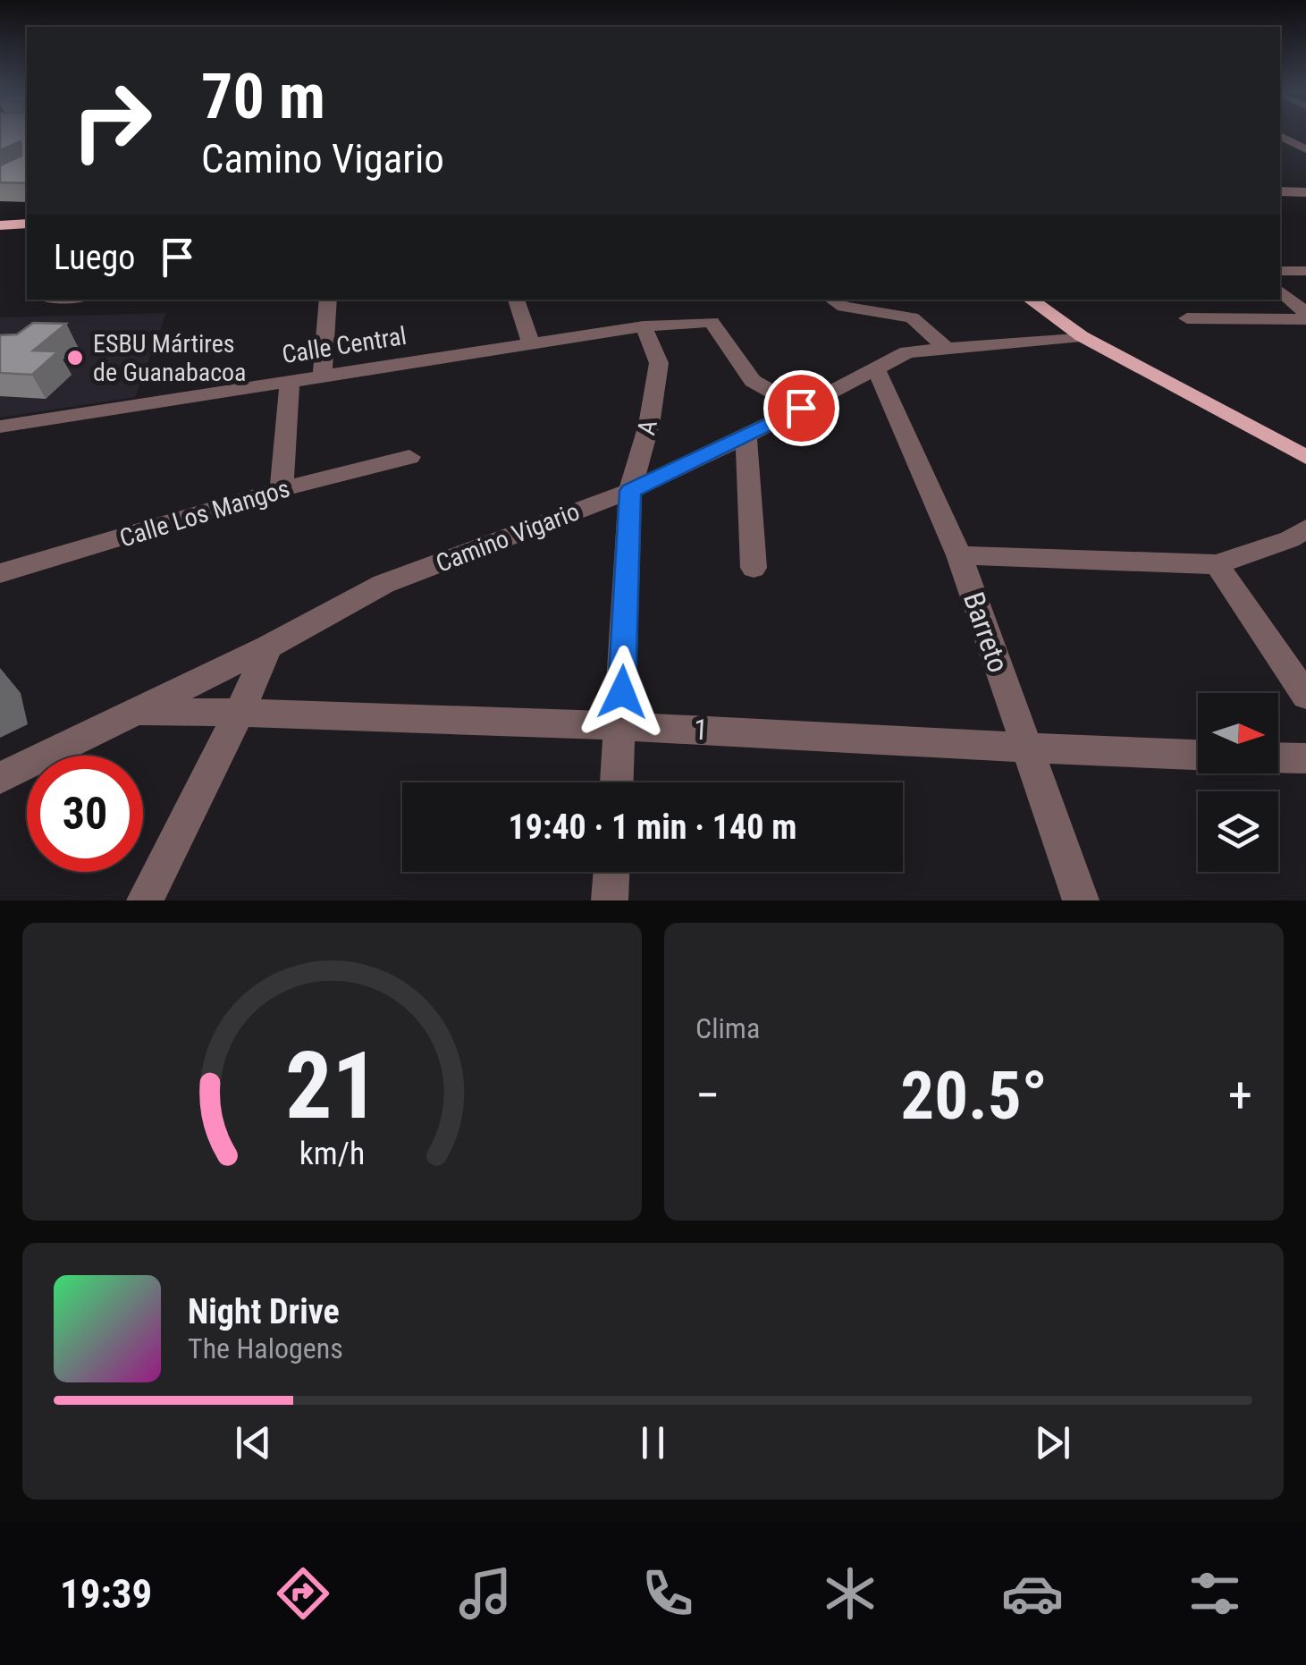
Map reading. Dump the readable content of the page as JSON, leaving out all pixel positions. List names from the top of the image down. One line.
{"streets":{"street":["Calle Central","A","Calle Los Mangos","Camino Vigario","Barreto","1"]},"crossings":[["Calle Central","A"],["Calle Central","Camino Vigario"],["A","Camino Vigario"],["A","1"],["Camino Vigario","Barreto"],["Camino Vigario","1"],["Barreto","1"]],"places":["ESBU Mártires de Guanabacoa"],"north":"right","page":{"turn":["70 m","Camino Vigario"],"then":"Luego","limit":"30","trip":"19:40 · 1 min · 140 m","tile":"Clima","heat":["−","20.5°","+"],"song":["Night Drive","The Halogens"],"tabs":"19:39","gauge":["21","km/h"]}}
